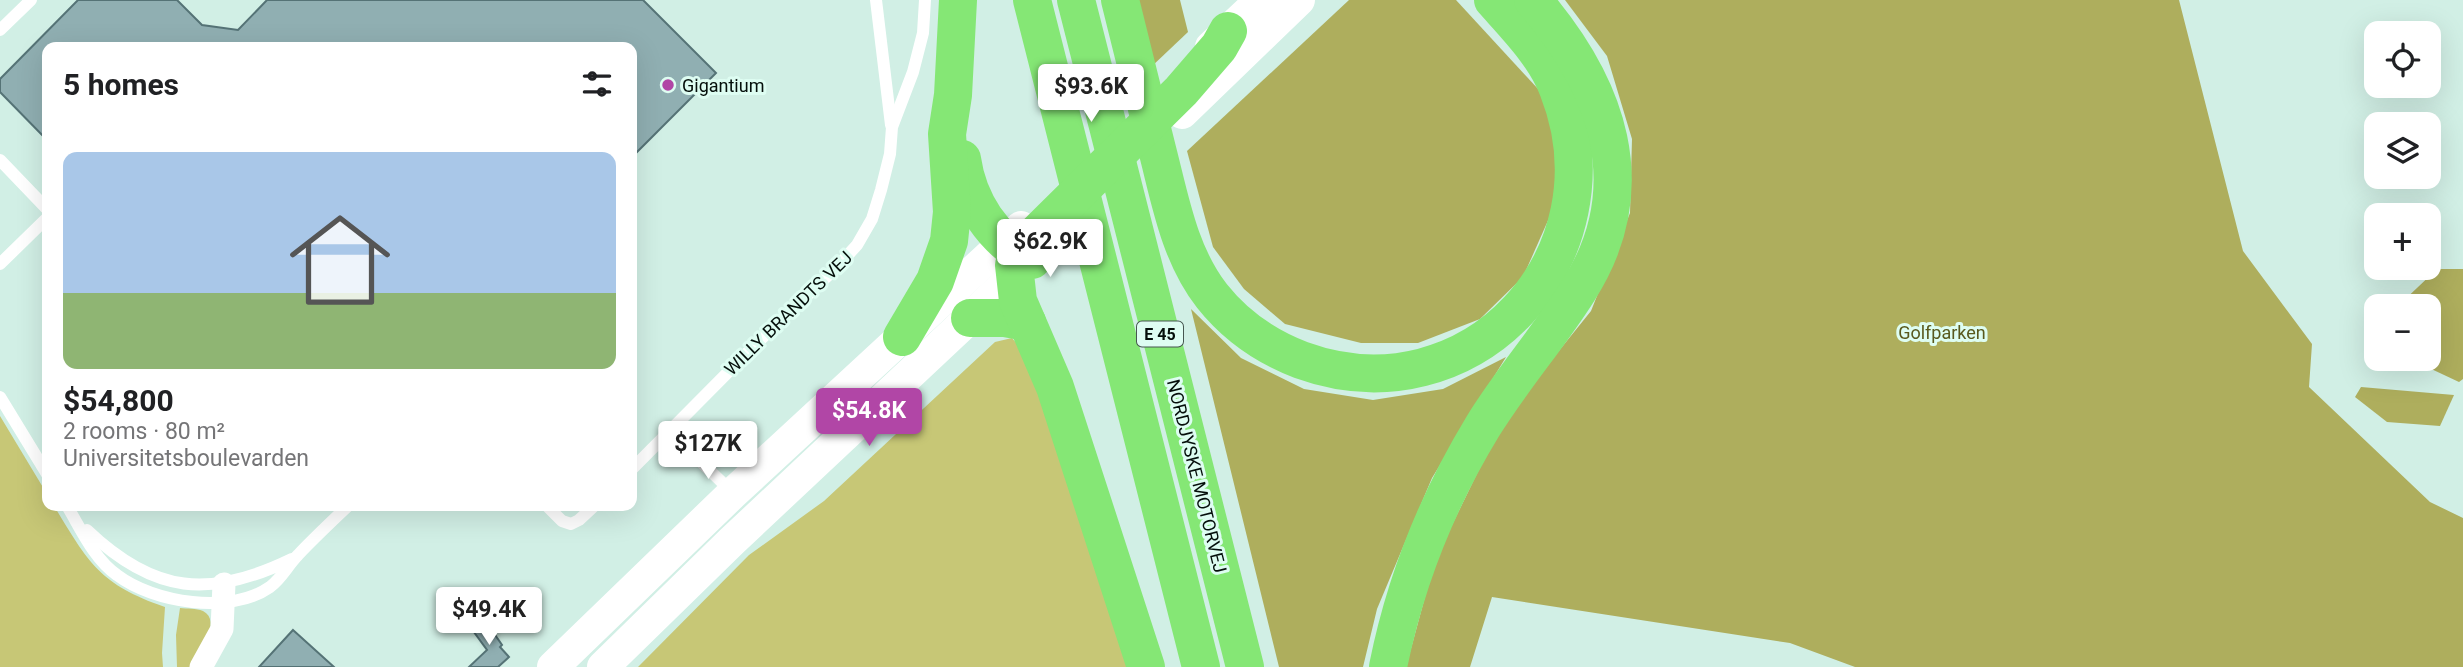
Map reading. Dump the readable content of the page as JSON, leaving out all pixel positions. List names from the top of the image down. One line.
{"streets":{"highway":["E 45","NORDJYSKE MOTORVEJ"],"lane":["WILLY BRANDTS VEJ"]},"parks":["Golfparken"],"places":["Gigantium"],"page":{"map_buttons":["+","−"],"heading":"5 homes","price":["$93.6K","$62.9K","$54.8K","$127K","$49.4K"],"list":[{"name":"$54,800","note":"2 rooms · 80 m² · Universitetsboulevarden"}]}}
